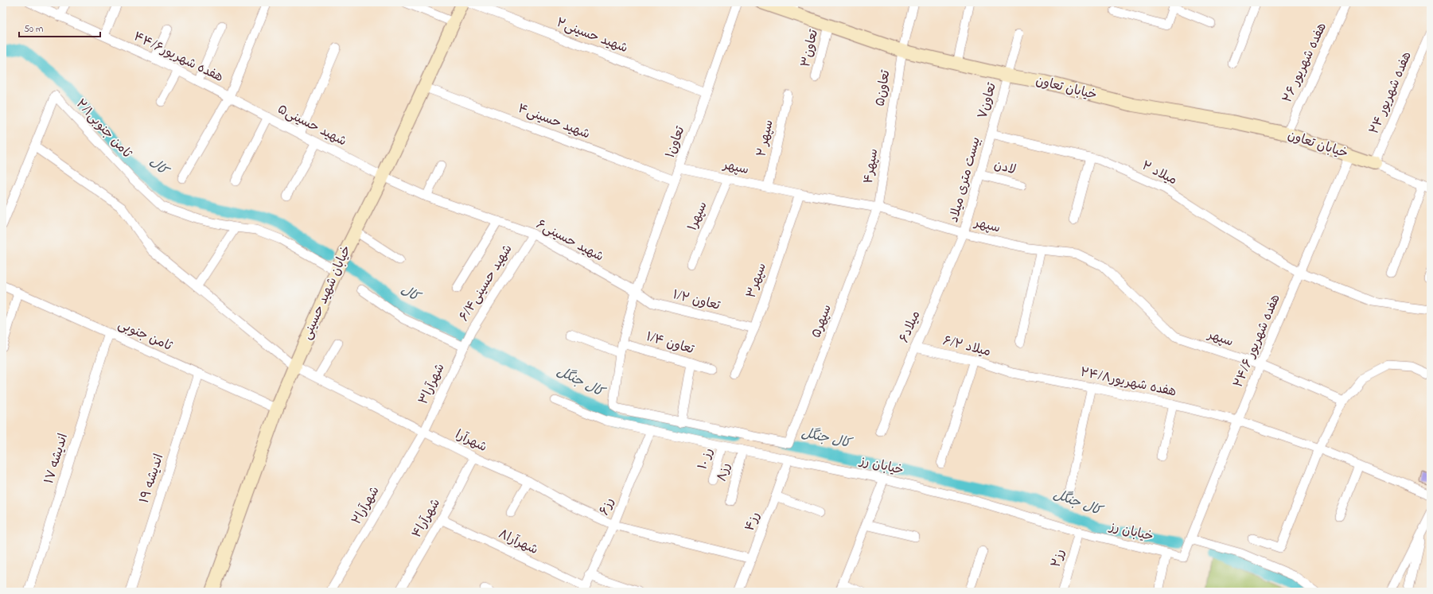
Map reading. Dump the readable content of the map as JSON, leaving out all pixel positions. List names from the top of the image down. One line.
{"streets":{"main road":["خیابان تعاون","خیابان شهید حسینی"],"street":["شهید حسینی۲","تعاون۳","هفده شهریور۴۴/۶","هفده شهریور ۲۶","تعاون۵","هفده شهریور ۲۴","تعاون۷","شهید حسینی۴","شهید حسینی۵","ثامن جنوبی۲/۱","سپهر ۲","تعاون۱","سپهر۴","سپهر","لادن","میلاد ۲","بیست متری میلاد","سپهر۱","شهید حسینی۶","سپهر۳","شهید حسینی۶/۴","تعاون ۱/۲","سپهر۵","میلاد۶","ثامن جنوبی","هفده شهریور ۲۴/۶","تعاون ۱/۴","میلاد ۶/۲","هفده شهریور۲۴/۸","شهرآرا۳","شهرآرا","اندیشه ۱۷","رز ۱۰","خیابان رز","رز۸","اندیشه ۱۹","شهرآرا۲","رز۶","شهرآرا۴","رز۴","شهرآرا۸","رز۲"]},"crossings":[["شهید حسینی۲","تعاون۱"],["تعاون۳","خیابان تعاون"],["هفده شهریور۴۴/۶","شهید حسینی۵"],["هفده شهریور ۲۶","خیابان تعاون"],["تعاون۵","خیابان تعاون"],["تعاون۵","سپهر۴"],["خیابان تعاون","هفده شهریور ۲۴"],["خیابان تعاون","تعاون۷"],["خیابان تعاون","هفده شهریور ۲۴/۶"],["تعاون۷","میلاد ۲"],["تعاون۷","بیست متری میلاد"],["شهید حسینی۴","تعاون۱"],["شهید حسینی۴","خیابان شهید حسینی"],["شهید حسینی۵","شهید حسینی۶"],["شهید حسینی۵","خیابان شهید حسینی"],["ثامن جنوبی۲/۱","خیابان شهید حسینی"],["ثامن جنوبی۲/۱","شهرآرا"],["سپهر ۲","سپهر"],["تعاون۱","سپهر"],["تعاون۱","شهید حسینی۶"],["تعاون۱","تعاون ۱/۲"],["سپهر۴","سپهر"],["سپهر۴","سپهر۵"],["سپهر","بیست متری میلاد"],["سپهر","سپهر۱"],["سپهر","سپهر۳"],["سپهر","سپهر۵"],["سپهر","میلاد۶"],["سپهر","هفده شهریور ۲۴/۶"],["لادن","بیست متری میلاد"],["میلاد ۲","بیست متری میلاد"],["میلاد ۲","هفده شهریور ۲۴/۶"],["بیست متری میلاد","میلاد۶"],["شهید حسینی۶","شهید حسینی۶/۴"],["شهید حسینی۶","خیابان شهید حسینی"],["شهید حسینی۶","تعاون ۱/۲"],["سپهر۳","تعاون ۱/۲"],["شهید حسینی۶/۴","شهرآرا۳"],["خیابان شهید حسینی","ثامن جنوبی"],["خیابان شهید حسینی","شهرآرا"],["میلاد۶","میلاد ۶/۲"],["ثامن جنوبی","اندیشه ۱۷"],["ثامن جنوبی","اندیشه ۱۹"],["هفده شهریور ۲۴/۶","هفده شهریور۲۴/۸"],["هفده شهریور ۲۴/۶","خیابان رز"],["میلاد ۶/۲","هفده شهریور۲۴/۸"],["شهرآرا۳","شهرآرا"],["شهرآرا۳","شهرآرا۲"],["شهرآرا","شهرآرا۲"],["شهرآرا","رز۶"],["شهرآرا","شهرآرا۴"],["شهرآرا","رز۴"],["رز ۱۰","خیابان رز"],["خیابان رز","رز۸"],["خیابان رز","رز۶"],["خیابان رز","رز۴"],["خیابان رز","رز۲"],["رز۶","شهرآرا۸"],["شهرآرا۴","شهرآرا۸"]],"water":["کال","کال جنگل"],"scale_bar":"50 m"}
